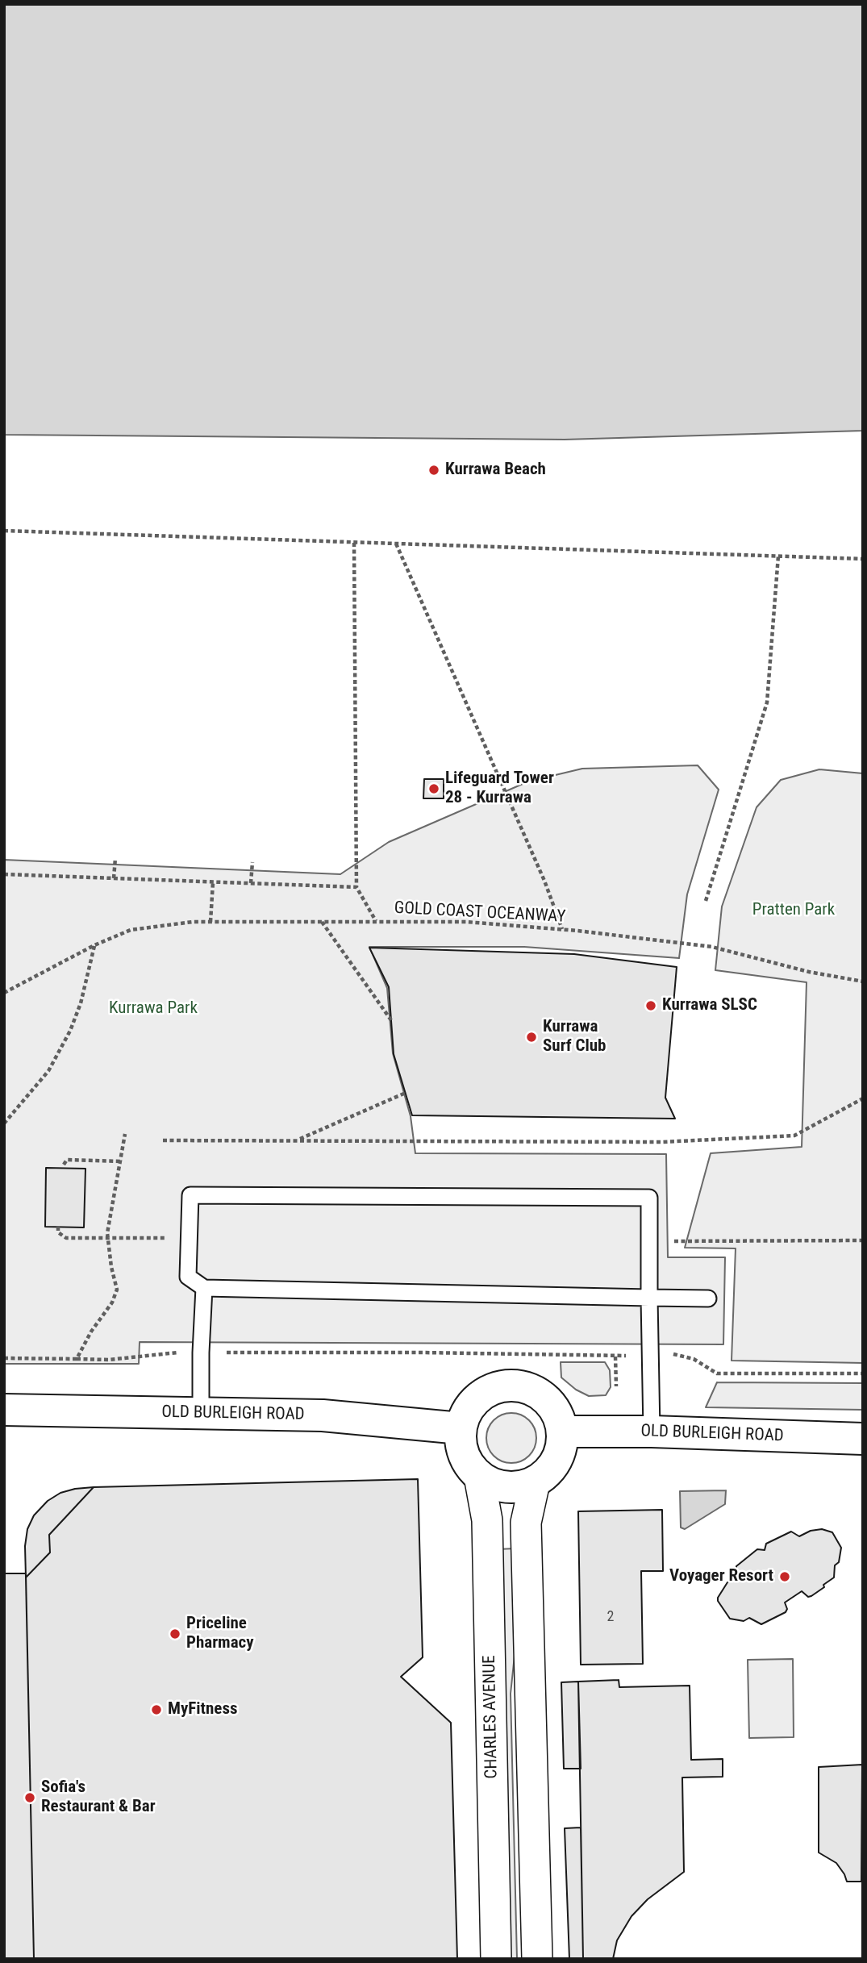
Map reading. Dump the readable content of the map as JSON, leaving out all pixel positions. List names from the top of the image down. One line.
{"streets":{"street":["OLD BURLEIGH ROAD","CHARLES AVENUE"],"path":["GOLD COAST OCEANWAY"]},"crossings":[["OLD BURLEIGH ROAD","CHARLES AVENUE"]],"parks":["Pratten Park","Kurrawa Park"],"places":["Kurrawa Beach","Lifeguard Tower 28 - Kurrawa","Kurrawa SLSC","Kurrawa Surf Club","Voyager Resort","Priceline Pharmacy","MyFitness","Sofia's Restaurant & Bar"],"house_numbers":["2"]}
